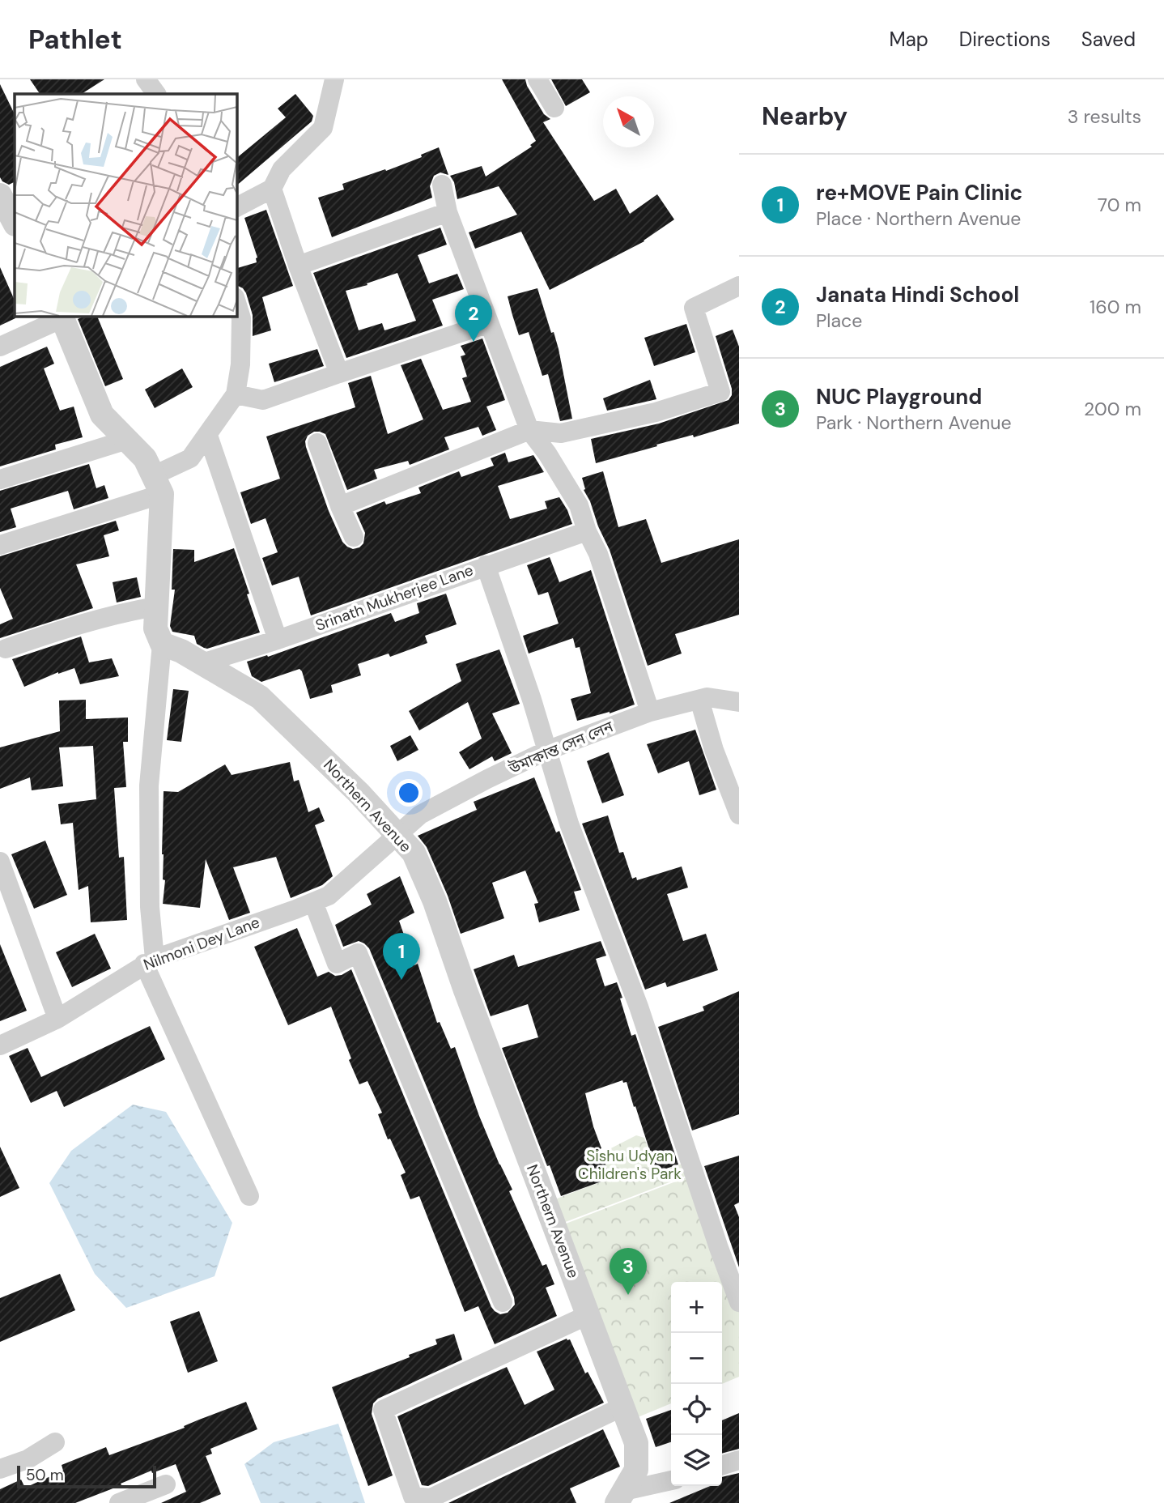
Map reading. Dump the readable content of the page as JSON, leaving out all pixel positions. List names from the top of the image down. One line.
{"streets":{"street":["Srinath Mukherjee Lane","উমাকান্ত সেন লেন","Northern Avenue","Nilmoni Dey Lane"]},"crossings":[["Srinath Mukherjee Lane","Northern Avenue"],["উমাকান্ত সেন লেন","Northern Avenue"],["উমাকান্ত সেন লেন","Nilmoni Dey Lane"],["Northern Avenue","Nilmoni Dey Lane"]],"parks":["Sishu Udyan Children's Park"],"scale_bar":"50 m","north":"top left","page":{"header":"Pathlet","nav":["Map","Directions","Saved"],"heading":["Nearby","3 results"],"list":[{"mark":"1","name":"re+MOVE Pain Clinic","note":"Place · Northern Avenue","value":"70 m"},{"mark":"2","name":"Janata Hindi School","note":"Place","value":"160 m"},{"mark":"3","name":"NUC Playground","note":"Park · Northern Avenue","value":"200 m"}],"pins":["2","1","3"],"map_buttons":["+","−"],"scale":"50 m"}}
